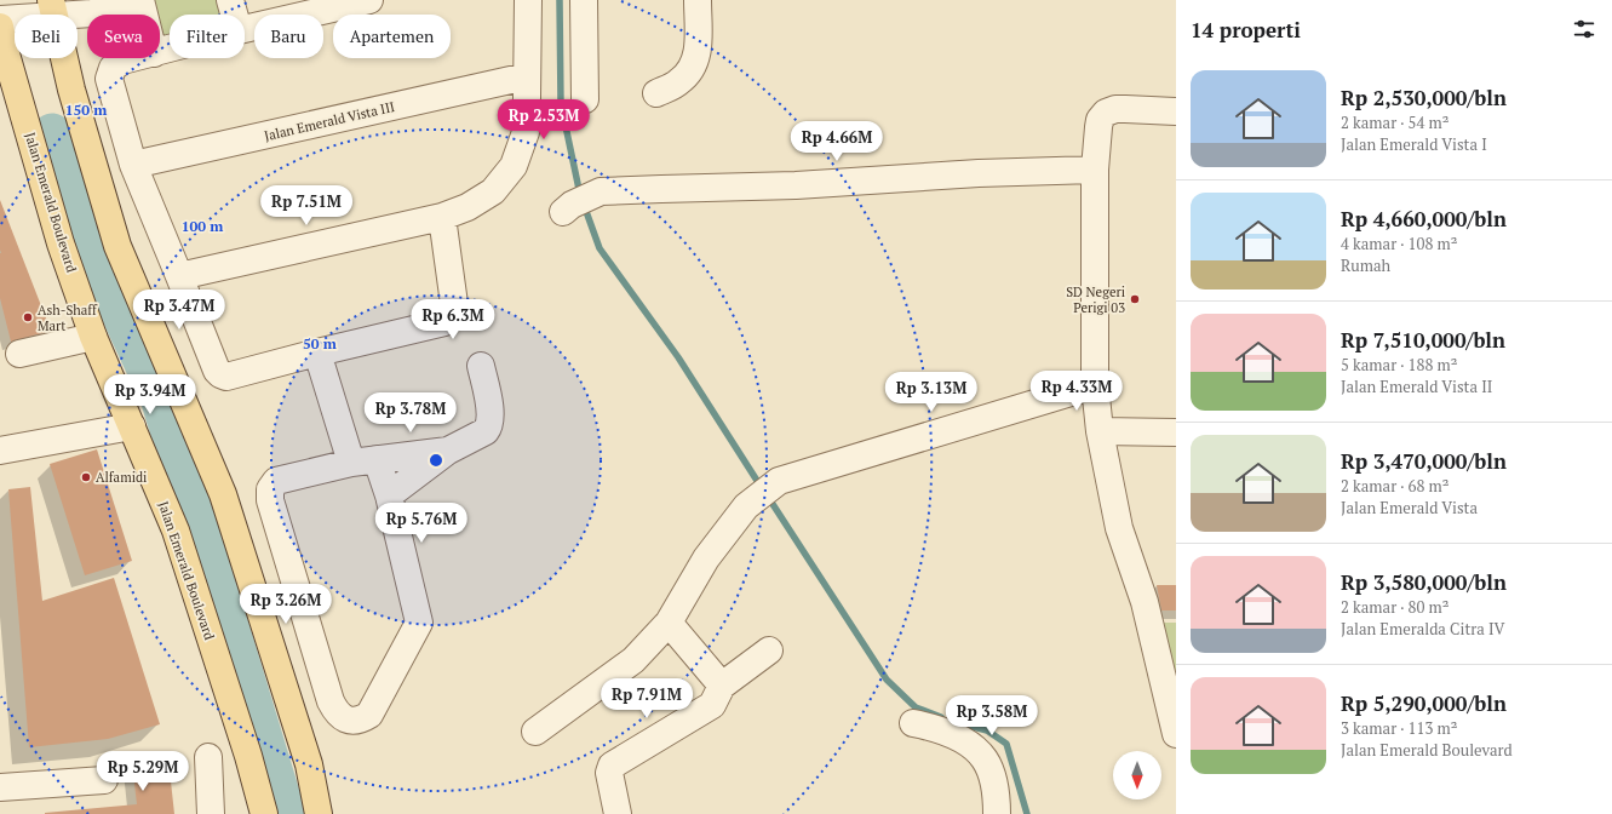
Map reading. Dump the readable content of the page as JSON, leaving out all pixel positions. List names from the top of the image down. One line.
{"streets":{"main road":["Jalan Emerald Boulevard"],"street":["Jalan Emerald Vista III"]},"places":["SD Negeri Perigi 03","Ash-Shaff Mart","Alfamidi"],"north":"bottom","page":{"heading":"14 properti","chip":["Beli","Sewa","Filter","Baru","Apartemen"],"list":[{"name":"Rp 2,530,000/bln","note":"2 kamar · 54 m² · Jalan Emerald Vista I"},{"name":"Rp 4,660,000/bln","note":"4 kamar · 108 m² · Rumah"},{"name":"Rp 7,510,000/bln","note":"5 kamar · 188 m² · Jalan Emerald Vista II"},{"name":"Rp 3,470,000/bln","note":"2 kamar · 68 m² · Jalan Emerald Vista"},{"name":"Rp 3,580,000/bln","note":"2 kamar · 80 m² · Jalan Emeralda Citra IV"},{"name":"Rp 5,290,000/bln","note":"3 kamar · 113 m² · Jalan Emerald Boulevard"}],"price":["Rp 2.53M","Rp 4.66M","Rp 7.51M","Rp 3.47M","Rp 6.3M","Rp 4.33M","Rp 3.13M","Rp 3.94M","Rp 3.78M","Rp 5.76M","Rp 3.26M","Rp 7.91M","Rp 3.58M","Rp 5.29M"]},"rings":["150 m","100 m","50 m"]}
